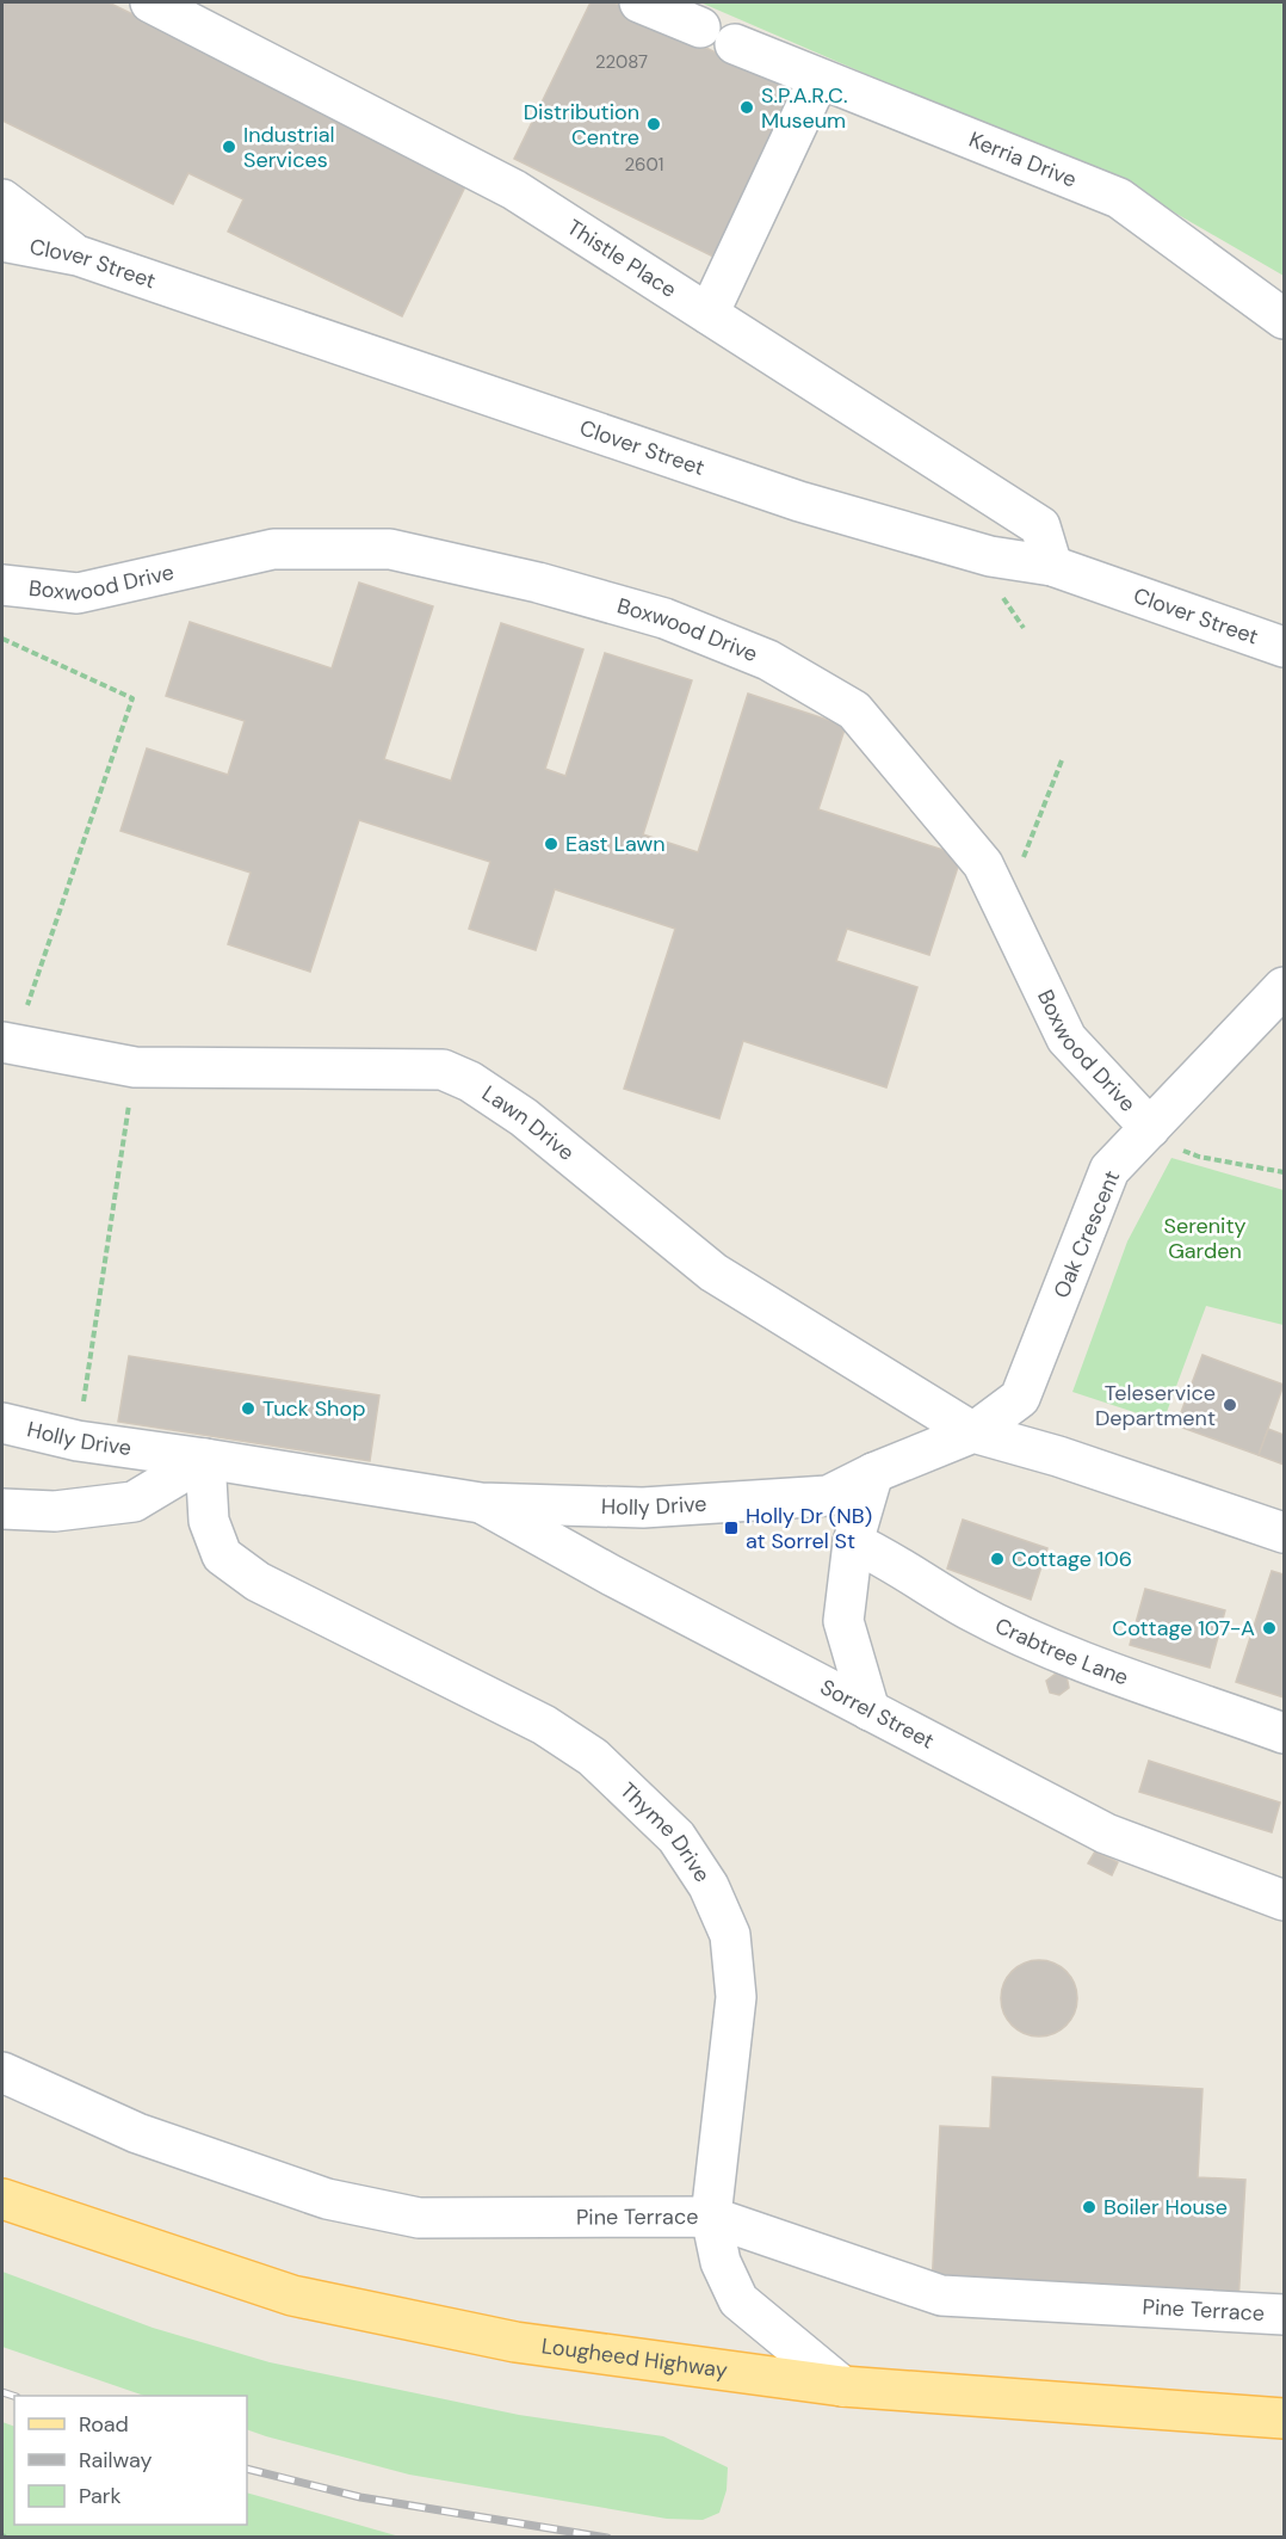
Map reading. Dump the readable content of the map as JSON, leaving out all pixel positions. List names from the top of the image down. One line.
{"streets":{"main road":["Lougheed Highway"],"street":["Kerria Drive","Thistle Place","Clover Street","Boxwood Drive","Lawn Drive","Oak Crescent","Holly Drive","Crabtree Lane","Sorrel Street","Thyme Drive","Pine Terrace"]},"crossings":[["Thistle Place","Clover Street"],["Boxwood Drive","Oak Crescent"],["Lawn Drive","Oak Crescent"],["Lawn Drive","Holly Drive"],["Oak Crescent","Holly Drive"],["Holly Drive","Sorrel Street"],["Holly Drive","Thyme Drive"],["Thyme Drive","Pine Terrace"],["Thyme Drive","Lougheed Highway"]],"parks":["Serenity Garden"],"places":{"other":["S.P.A.R.C. Museum","Distribution Centre","Industrial Services","East Lawn","Teleservice Department","Tuck Shop","Cottage 106","Cottage 107-A","Boiler House"],"transit":["Holly Dr (NB) at Sorrel St"]},"house_numbers":["22087","2601"],"legend":["Road","Railway","Park"]}
